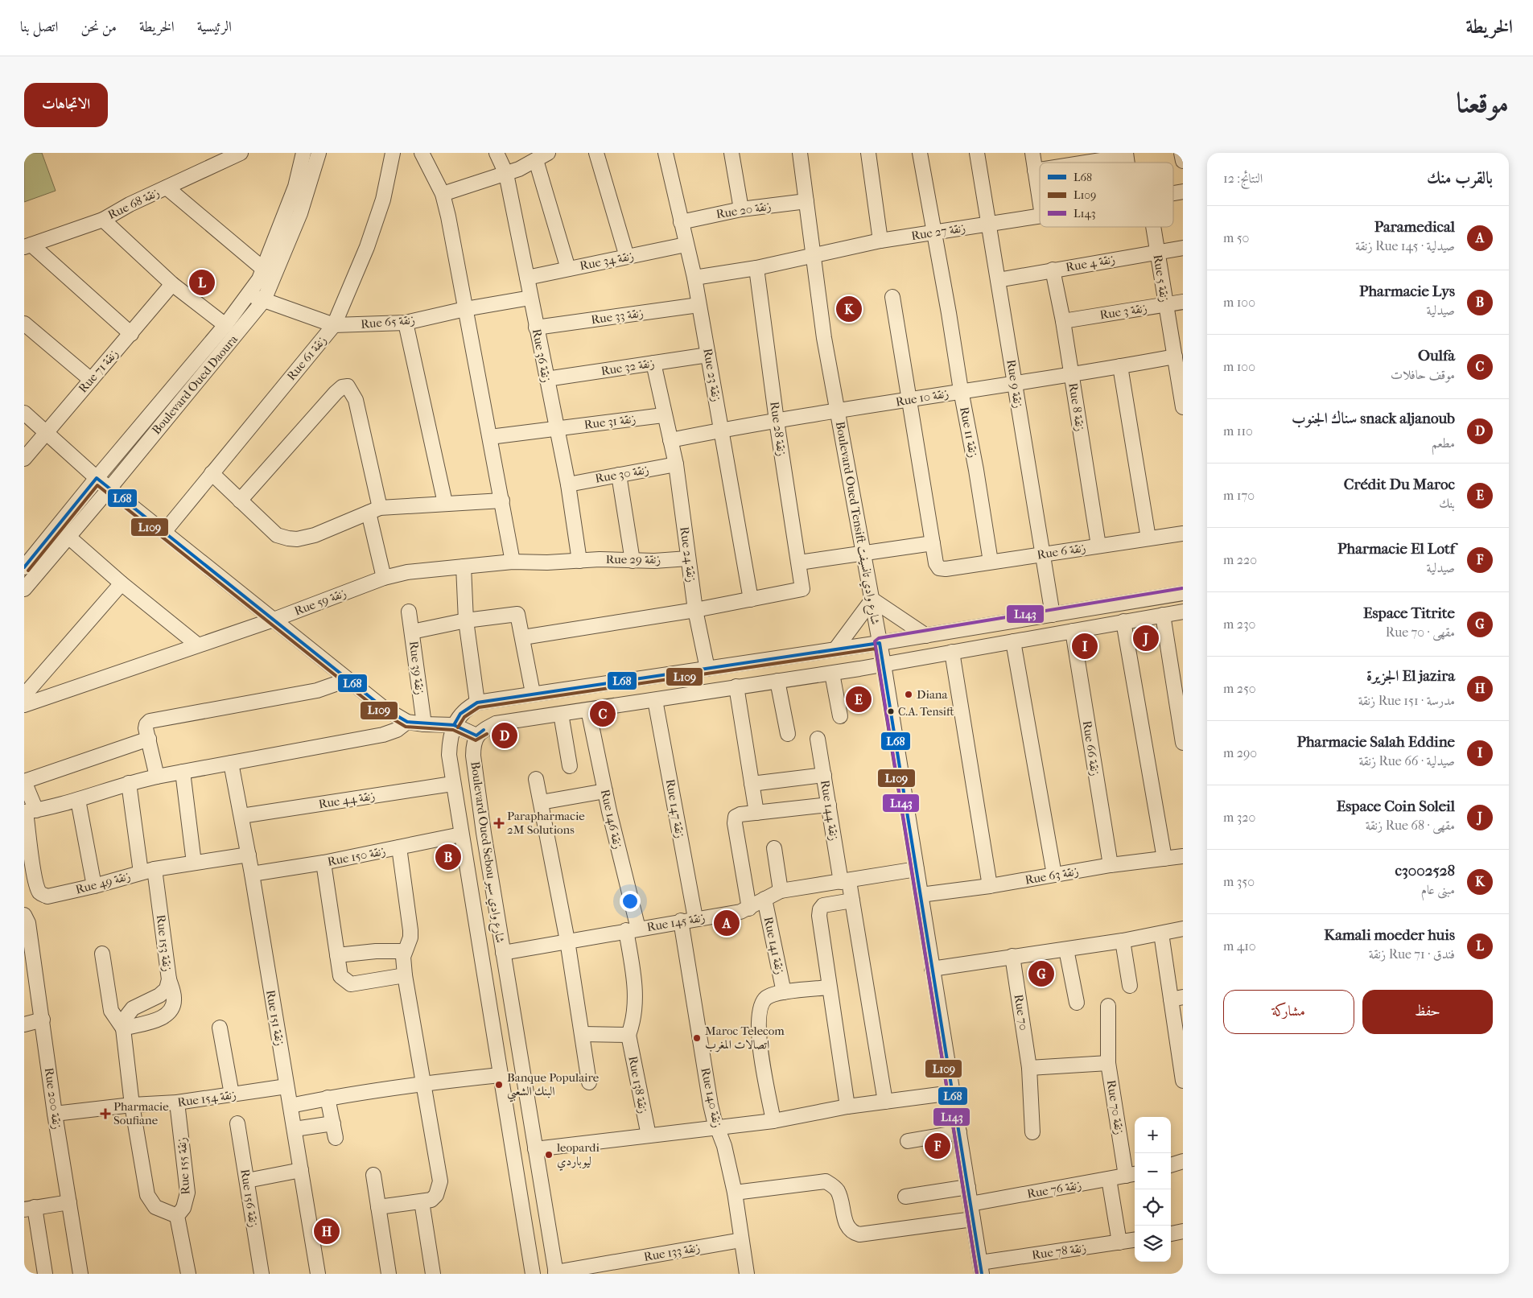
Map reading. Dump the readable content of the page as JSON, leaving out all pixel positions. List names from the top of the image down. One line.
{"streets":{"street":["Rue 68 زنقة","Rue 20 زنقة","Rue 27 زنقة","Rue 34 زنقة","Rue 4 زنقة","Rue 5 زنقة","Rue 3 زنقة","Rue 33 زنقة","Rue 65 زنقة","Rue 36 زنقة","Rue 61 زنقة","Rue 32 زنقة","Rue 71 زنقة","Rue 23 زنقة","Rue 9 زنقة","Boulevard Oued Daoura","Rue 10 زنقة","Rue 8 زنقة","Rue 31 زنقة","Rue 28 زنقة","Rue 11 زنقة","Rue 30 زنقة","Boulevard Oued Tensift شارع وادي تانسيفت","Rue 6 زنقة","Rue 24 زنقة","Rue 29 زنقة","Rue 59 زنقة","Rue 39 زنقة","Rue 66 زنقة","Rue 44 زنقة","Rue 147 زنقة","Rue 144 زنقة","Rue 146 زنقة","Boulevard Oued Sebou شارع وادي سبو","Rue 150 زنقة","Rue 63 زنقة","Rue 49 زنقة","Rue 145 زنقة","Rue 153 زنقة","Rue 141 زنقة","Rue 70","Rue 151 زنقة","Rue 138 زنقة","Rue 140 زنقة","Rue 200 زنقة","Rue 154 زنقة","Rue 70 زنقة","Rue 155 زنقة","Rue 76 زنقة","Rue 156 زنقة","Rue 78 زنقة","Rue 133 زنقة"]},"crossings":[["Rue 20 زنقة","Rue 23 زنقة"],["Rue 20 زنقة","Boulevard Oued Tensift شارع وادي تانسيفت"],["Rue 27 زنقة","Rue 23 زنقة"],["Rue 27 زنقة","Rue 9 زنقة"],["Rue 27 زنقة","Rue 28 زنقة"],["Rue 27 زنقة","Rue 11 زنقة"],["Rue 27 زنقة","Boulevard Oued Tensift شارع وادي تانسيفت"],["Rue 34 زنقة","Rue 36 زنقة"],["Rue 34 زنقة","Rue 23 زنقة"],["Rue 4 زنقة","Rue 5 زنقة"],["Rue 4 زنقة","Rue 9 زنقة"],["Rue 4 زنقة","Rue 8 زنقة"],["Rue 5 زنقة","Rue 3 زنقة"],["Rue 5 زنقة","Rue 10 زنقة"],["Rue 3 زنقة","Rue 8 زنقة"],["Rue 33 زنقة","Rue 36 زنقة"],["Rue 33 زنقة","Rue 23 زنقة"],["Rue 65 زنقة","Rue 36 زنقة"],["Rue 65 زنقة","Rue 61 زنقة"],["Rue 65 زنقة","Boulevard Oued Daoura"],["Rue 36 زنقة","Rue 32 زنقة"],["Rue 36 زنقة","Rue 31 زنقة"],["Rue 36 زنقة","Rue 30 زنقة"],["Rue 36 زنقة","Rue 29 زنقة"],["Rue 36 زنقة","Rue 59 زنقة"],["Rue 32 زنقة","Rue 23 زنقة"],["Rue 32 زنقة","Rue 24 زنقة"],["Rue 23 زنقة","Rue 10 زنقة"],["Rue 23 زنقة","Rue 28 زنقة"],["Rue 9 زنقة","Rue 10 زنقة"],["Rue 9 زنقة","Rue 6 زنقة"],["Rue 9 زنقة","Boulevard Oued Sebou شارع وادي سبو"],["Rue 10 زنقة","Rue 8 زنقة"],["Rue 10 زنقة","Rue 28 زنقة"],["Rue 10 زنقة","Rue 11 زنقة"],["Rue 10 زنقة","Boulevard Oued Tensift شارع وادي تانسيفت"],["Rue 10 زنقة","Rue 24 زنقة"],["Rue 8 زنقة","Rue 6 زنقة"],["Rue 31 زنقة","Rue 24 زنقة"],["Rue 11 زنقة","Rue 6 زنقة"],["Rue 30 زنقة","Rue 24 زنقة"],["Boulevard Oued Tensift شارع وادي تانسيفت","Boulevard Oued Sebou شارع وادي سبو"],["Boulevard Oued Tensift شارع وادي تانسيفت","Rue 63 زنقة"],["Boulevard Oued Tensift شارع وادي تانسيفت","Rue 145 زنقة"],["Boulevard Oued Tensift شارع وادي تانسيفت","Rue 76 زنقة"],["Boulevard Oued Tensift شارع وادي تانسيفت","Rue 78 زنقة"],["Rue 24 زنقة","Rue 29 زنقة"],["Rue 24 زنقة","Boulevard Oued Sebou شارع وادي سبو"],["Rue 29 زنقة","Rue 59 زنقة"],["Rue 66 زنقة","Rue 63 زنقة"],["Rue 44 زنقة","Boulevard Oued Sebou شارع وادي سبو"],["Rue 44 زنقة","Rue 151 زنقة"],["Rue 147 زنقة","Rue 145 زنقة"],["Rue 144 زنقة","Rue 145 زنقة"],["Rue 146 زنقة","Rue 145 زنقة"],["Rue 146 زنقة","Rue 138 زنقة"],["Boulevard Oued Sebou شارع وادي سبو","Rue 150 زنقة"],["Boulevard Oued Sebou شارع وادي سبو","Rue 145 زنقة"],["Boulevard Oued Sebou شارع وادي سبو","Rue 133 زنقة"],["Rue 150 زنقة","Rue 151 زنقة"],["Rue 49 زنقة","Rue 153 زنقة"],["Rue 49 زنقة","Rue 151 زنقة"],["Rue 145 زنقة","Rue 141 زنقة"],["Rue 145 زنقة","Rue 140 زنقة"],["Rue 151 زنقة","Rue 154 زنقة"],["Rue 140 زنقة","Rue 133 زنقة"],["Rue 200 زنقة","Rue 154 زنقة"],["Rue 154 زنقة","Rue 155 زنقة"],["Rue 70 زنقة","Rue 76 زنقة"]],"places":{"other":["Diana","C.A. Tensift","Maroc Telecom اتصالات المغرب","Banque Populaire البنك الشعبي","leopardi ليوباردي"],"health":["Parapharmacie 2M Solutions","Pharmacie Soufiane"]},"lines":["transit line L68","transit line L109","transit line L143"],"legend":["L68","L109","L143"],"page":{"header":"الخريطة","nav":["الرئيسية","الخريطة","من نحن","اتصل بنا"],"title":"موقعنا","buttons":["الاتجاهات",["حفظ","مشاركة"]],"heading":["بالقرب منك","النتائج: 12"],"list":[{"mark":"A","name":"Paramedical","note":"صيدلية · Rue 145 زنقة","value":"50 m"},{"mark":"B","name":"Pharmacie Lys","note":"صيدلية","value":"100 m"},{"mark":"C","name":"Oulfa","note":"موقف حافلات","value":"100 m"},{"mark":"D","name":"snack aljanoub سناك الجنوب","note":"مطعم","value":"110 m"},{"mark":"E","name":"Crédit Du Maroc","note":"بنك","value":"170 m"},{"mark":"F","name":"Pharmacie El Lotf","note":"صيدلية","value":"220 m"},{"mark":"G","name":"Espace Titrite","note":"مقهى · Rue 70","value":"230 m"},{"mark":"H","name":"El jazira الجزيرة","note":"مدرسة · Rue 151 زنقة","value":"250 m"},{"mark":"I","name":"Pharmacie Salah Eddine","note":"صيدلية · Rue 66 زنقة","value":"290 m"},{"mark":"J","name":"Espace Coin Soleil","note":"مقهى · Rue 68 زنقة","value":"320 m"},{"mark":"K","name":"c3002528","note":"مبنى عام","value":"350 m"},{"mark":"L","name":"Kamali moeder huis","note":"فندق · Rue 71 زنقة","value":"410 m"}],"pins":["L","K","J","I","E","C","D","B","A","G","F","H"],"map_buttons":["+","−"]}}
